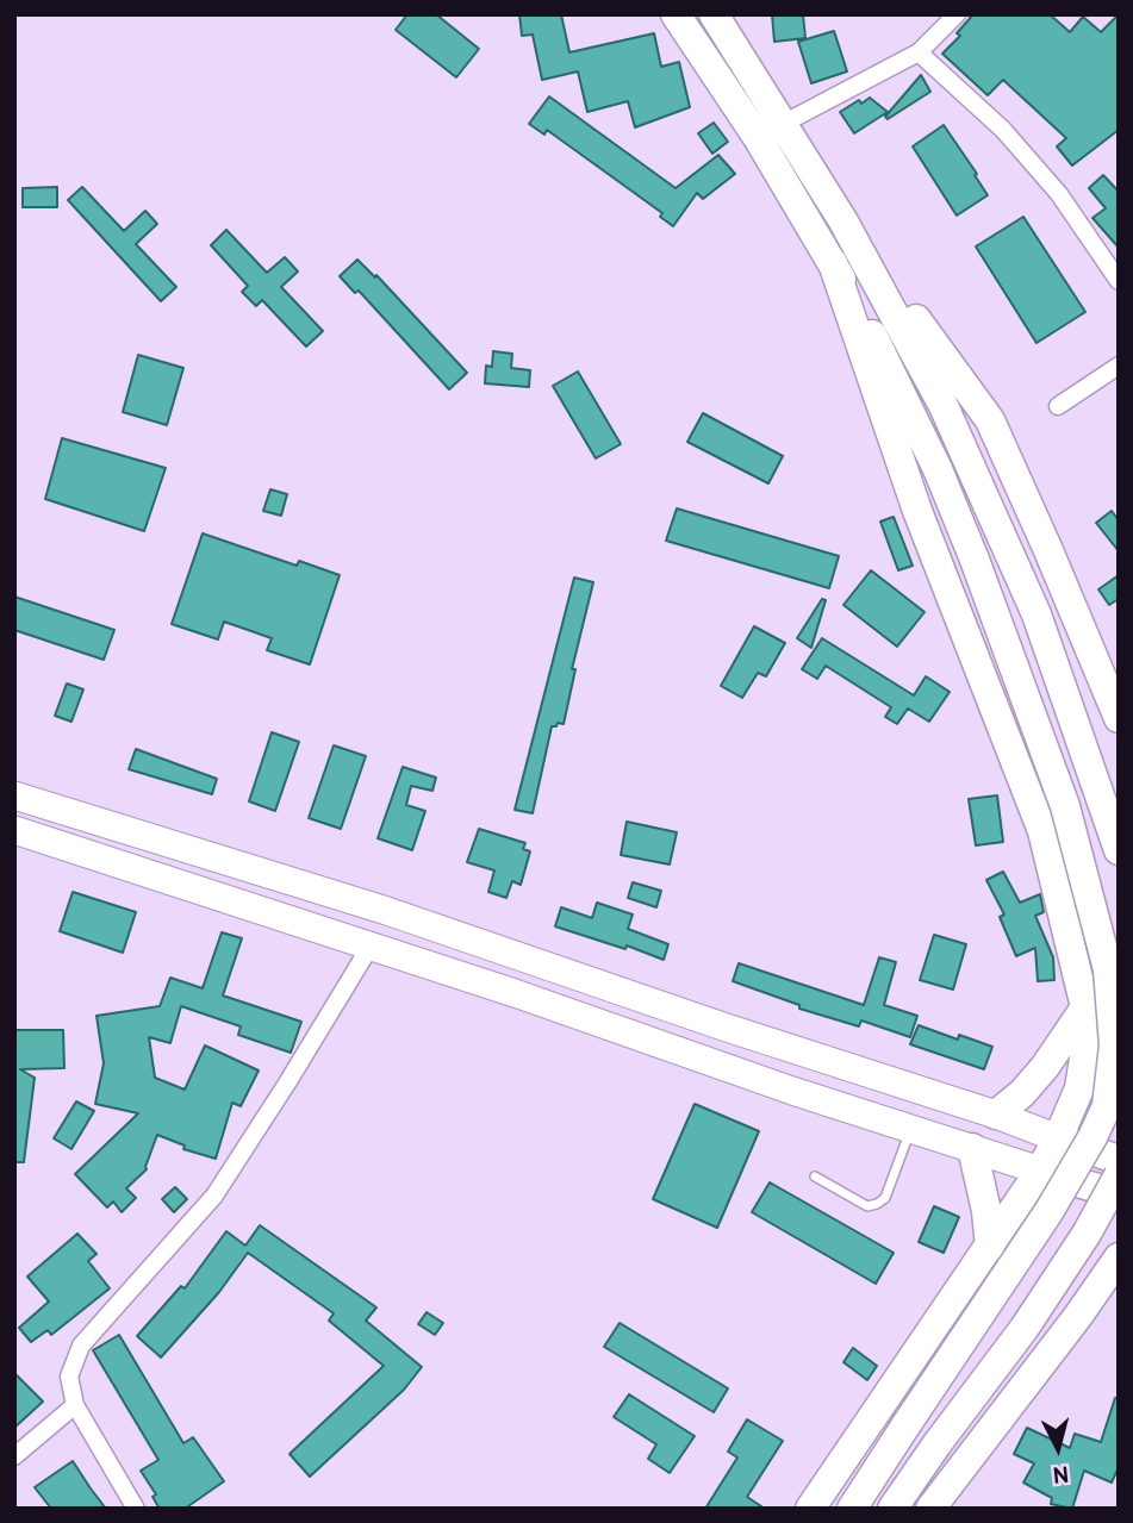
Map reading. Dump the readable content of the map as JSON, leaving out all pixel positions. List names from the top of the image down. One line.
{"north":"bottom"}
